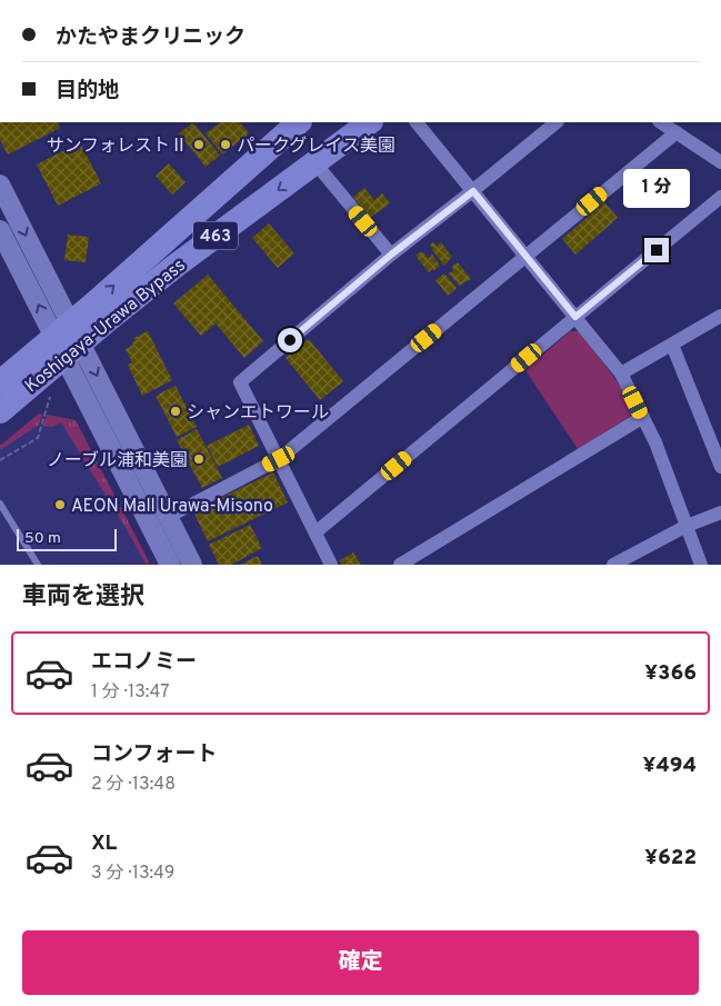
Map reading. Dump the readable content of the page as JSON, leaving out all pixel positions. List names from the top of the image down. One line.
{"streets":{"highway":["463","Koshigaya-Urawa Bypass"]},"places":["サンフォレストⅡ","パークグレイス美園","シャンエトワール","ノーブル浦和美園","AEON Mall Urawa-Misono"],"scale_bar":"50 m","page":{"banner":["かたやまクリニック","目的地"],"bubble":"1 分","scale":"50 m","heading":"車両を選択","list":[{"name":"エコノミー","note":"1 分 · 13:47","value":"¥366"},{"name":"コンフォート","note":"2 分 · 13:48","value":"¥494"},{"name":"XL","note":"3 分 · 13:49","value":"¥622"}],"buttons":"確定"}}
